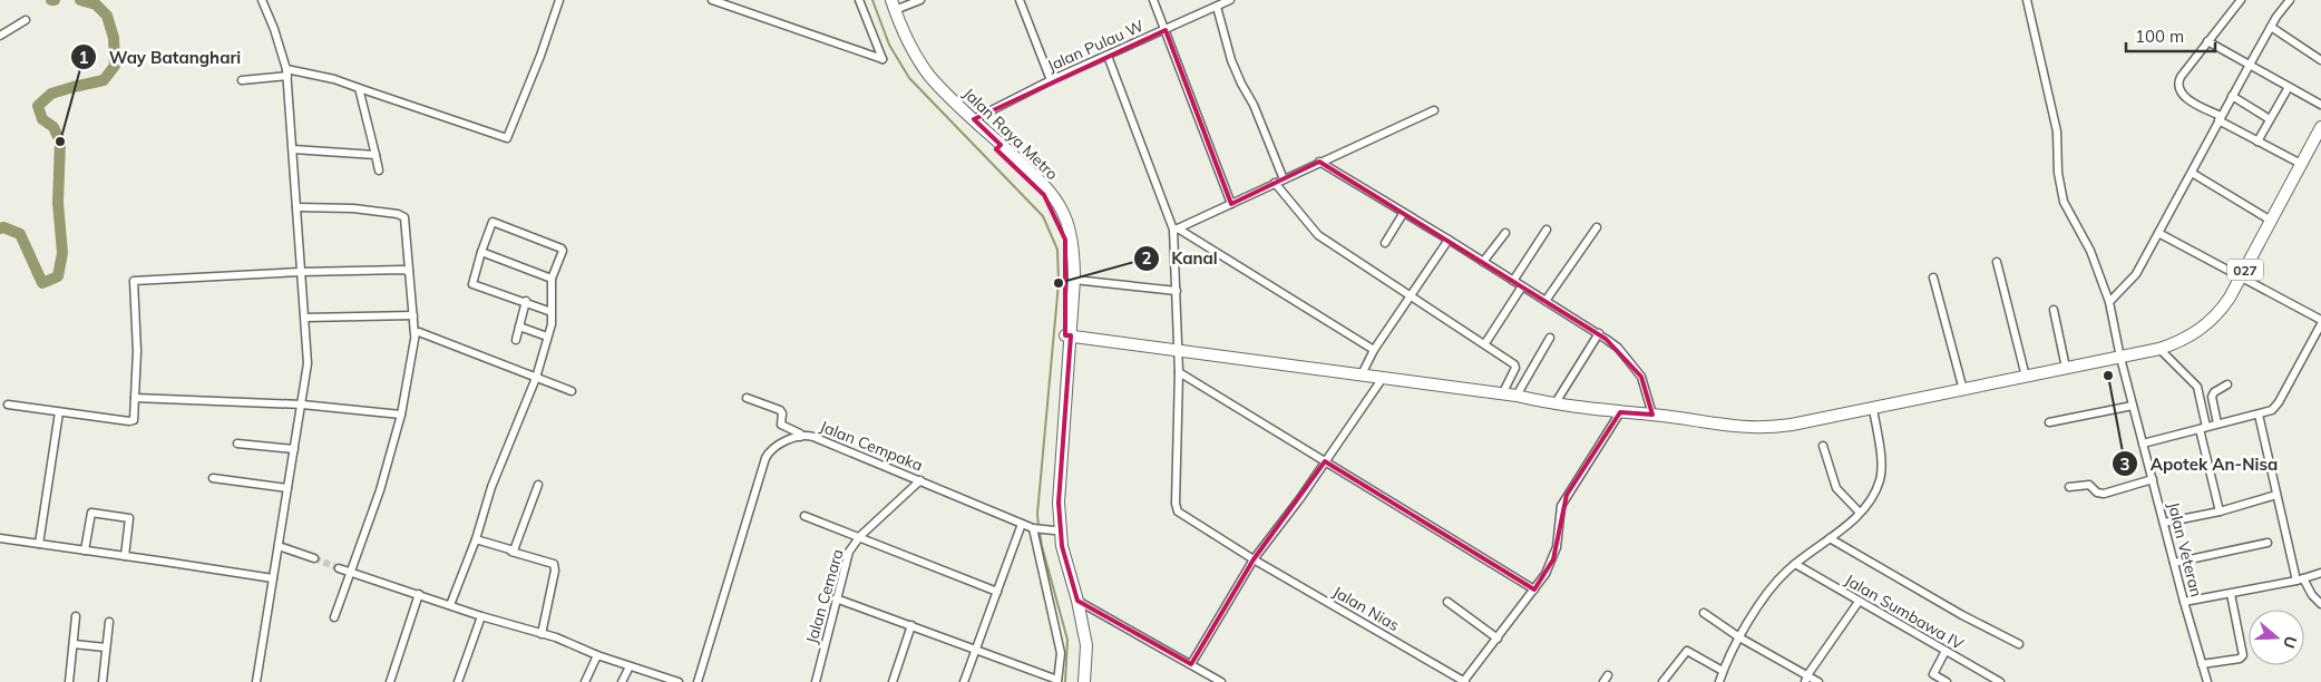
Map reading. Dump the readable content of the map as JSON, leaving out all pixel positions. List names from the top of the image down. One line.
{"streets":{"main road":["Jalan Raya Metro","027"],"street":["Jalan Pulau W","Jalan Cempaka","Jalan Veteran","Jalan Cemara","Jalan Nias","Jalan Sumbawa IV"]},"crossings":[["Jalan Pulau W","Jalan Raya Metro"],["027","Jalan Veteran"],["Jalan Cempaka","Jalan Cemara"]],"places":["Way Batanghari","Kanal","Apotek An-Nisa"],"scale_bar":"100 m","north":"right"}
